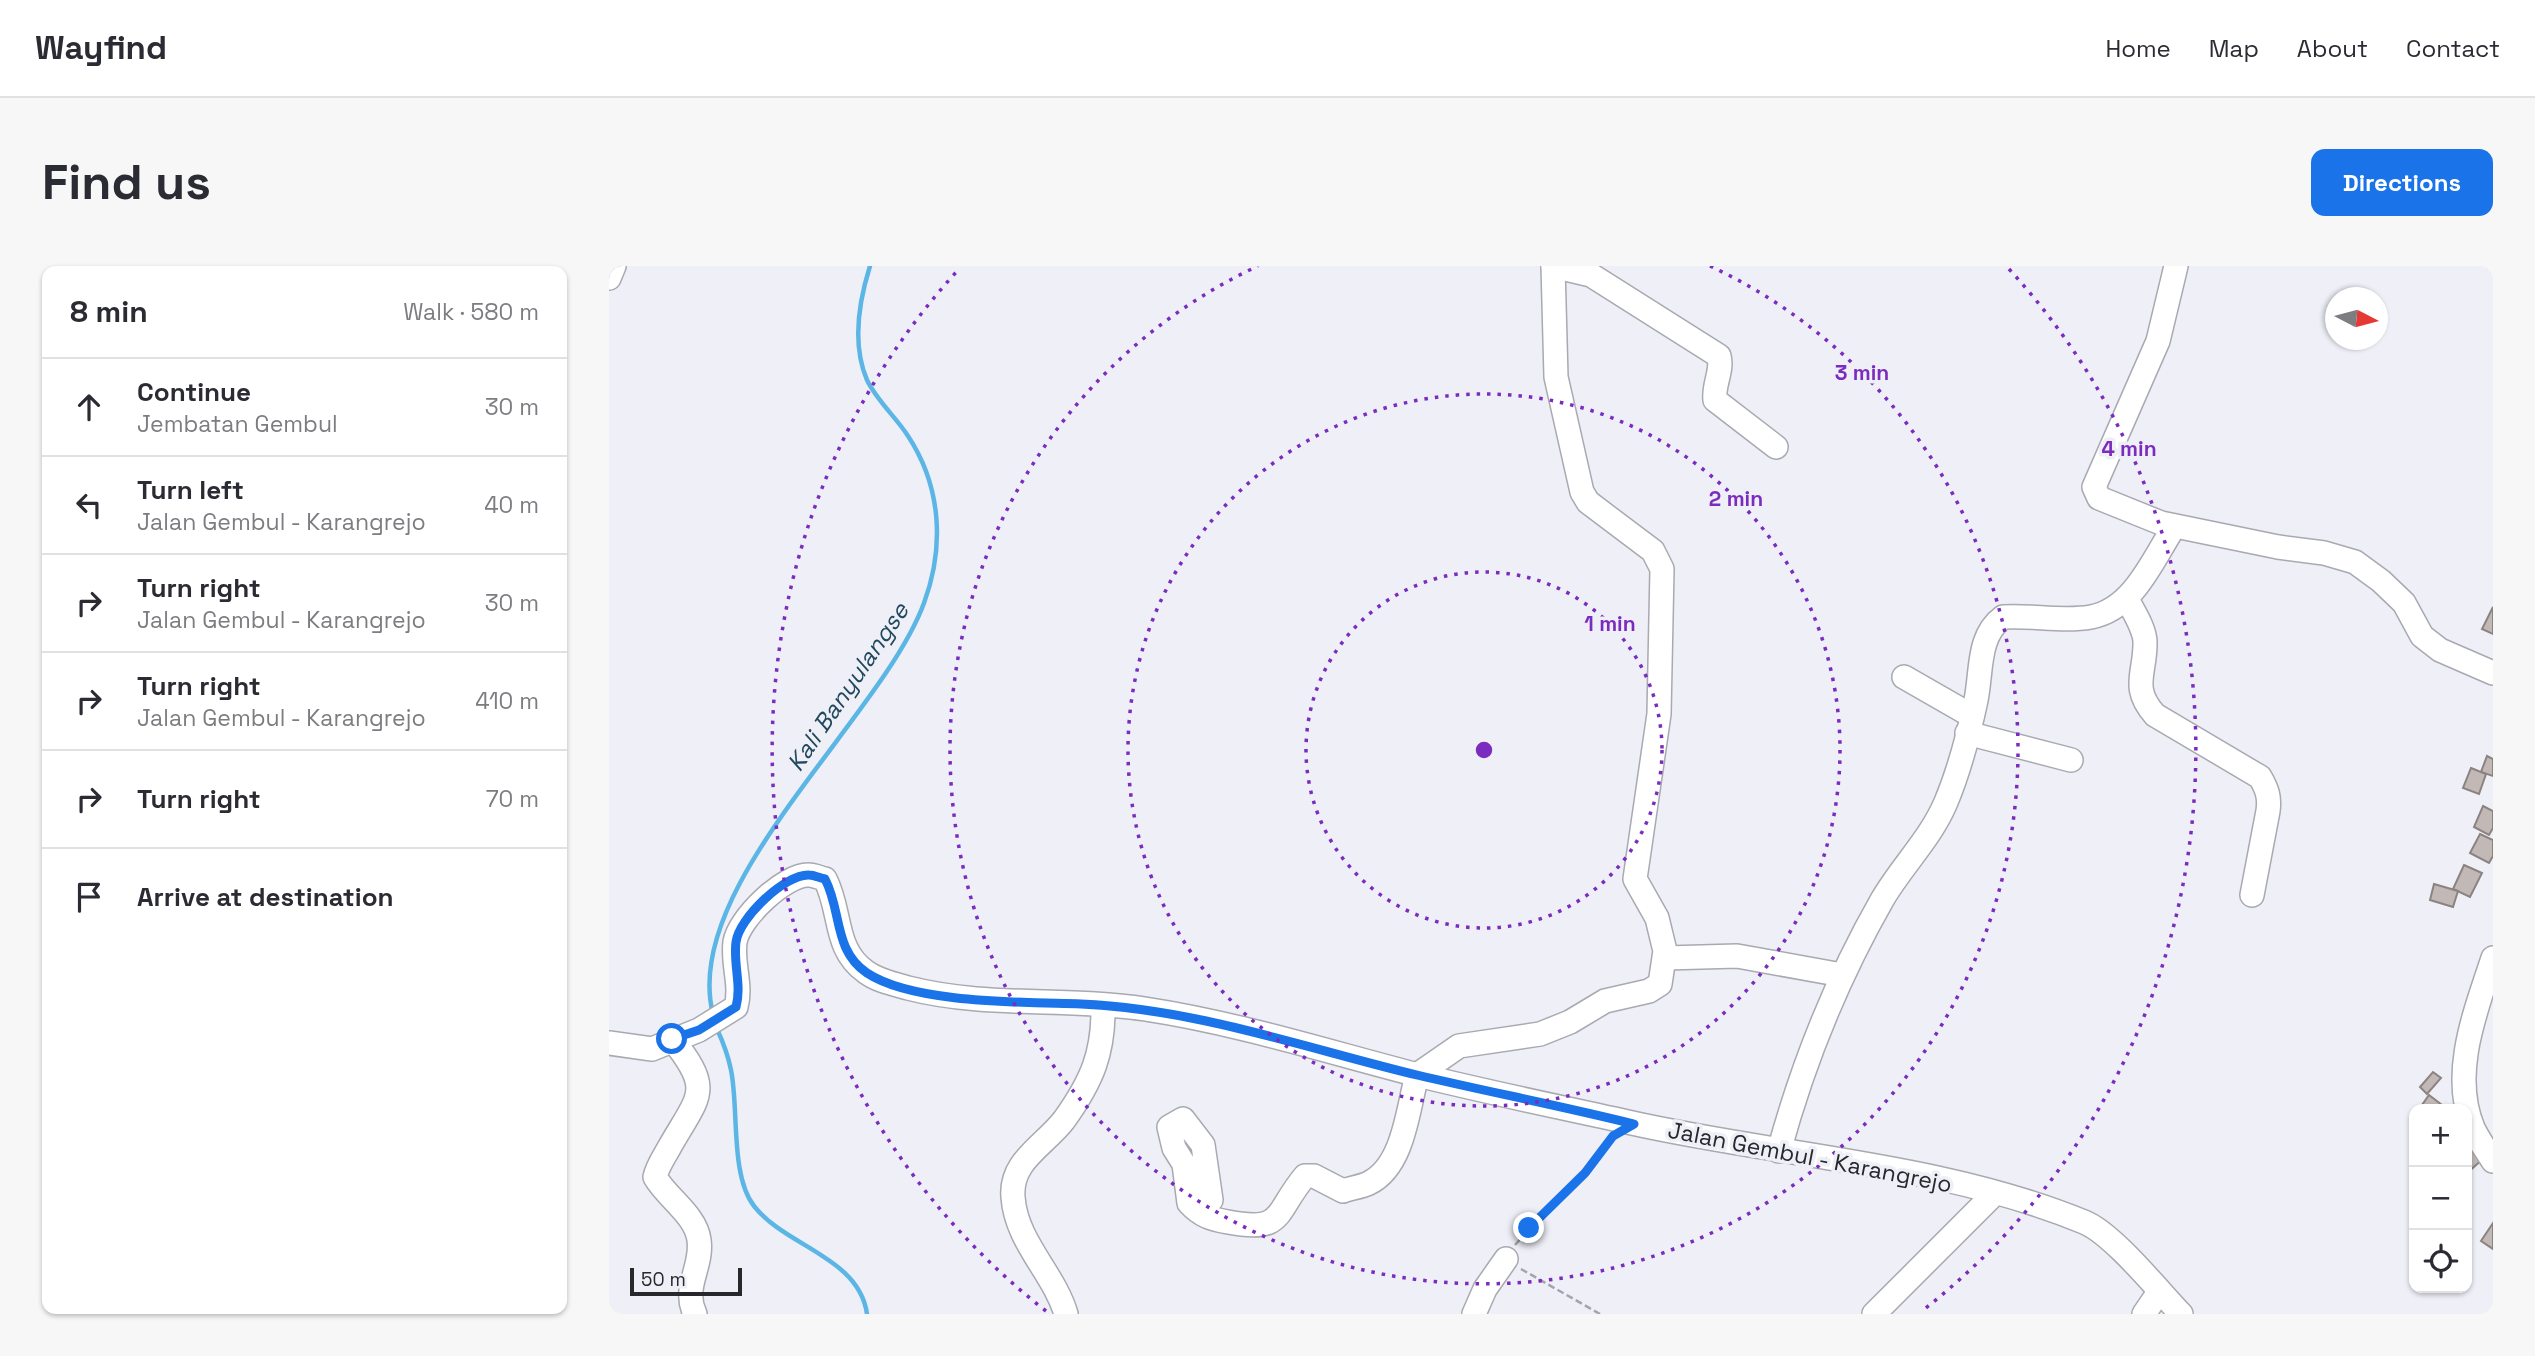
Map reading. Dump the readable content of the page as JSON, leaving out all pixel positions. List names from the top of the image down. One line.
{"streets":{"street":["Jalan Gembul - Karangrejo"]},"water":["Kali Banyulangse"],"scale_bar":"50 m","north":"right","page":{"header":"Wayfind","nav":["Home","Map","About","Contact"],"buttons":"Directions","title":"Find us","heading":["8 min","Walk · 580 m"],"list":[["Continue","Jembatan Gembul","30 m"],["Turn left","Jalan Gembul - Karangrejo","40 m"],["Turn right","Jalan Gembul - Karangrejo","30 m"],["Turn right","Jalan Gembul - Karangrejo","410 m"],["Turn right","70 m"],"Arrive at destination"],"map_buttons":["+","−"],"scale":"50 m"},"rings":["3 min","4 min","2 min","1 min"]}
